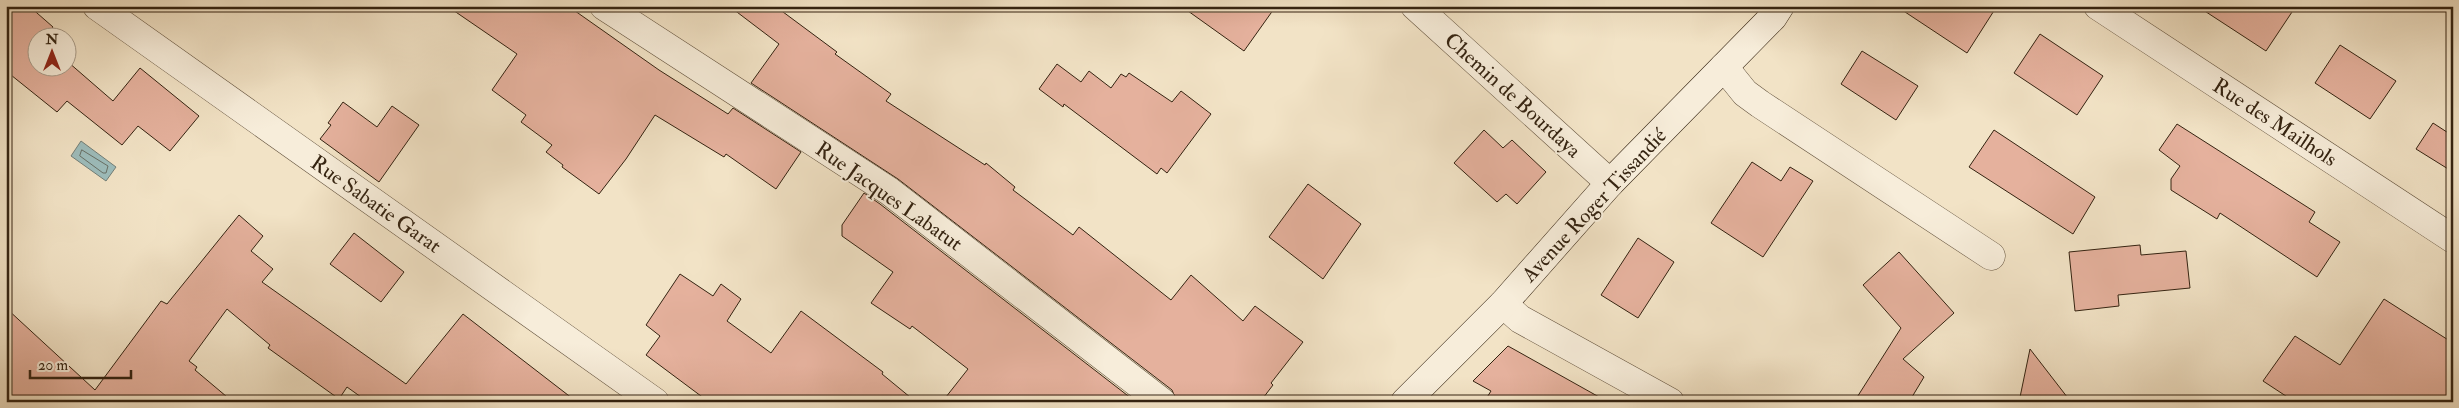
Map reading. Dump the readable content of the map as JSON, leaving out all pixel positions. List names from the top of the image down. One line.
{"streets":{"street":["Chemin de Bourdaya","Rue des Mailhols","Rue Jacques Labatut","Rue Sabatie Garat","Avenue Roger Tissandié"]},"crossings":[["Chemin de Bourdaya","Avenue Roger Tissandié"]],"scale_bar":"20 m","north":"top"}
